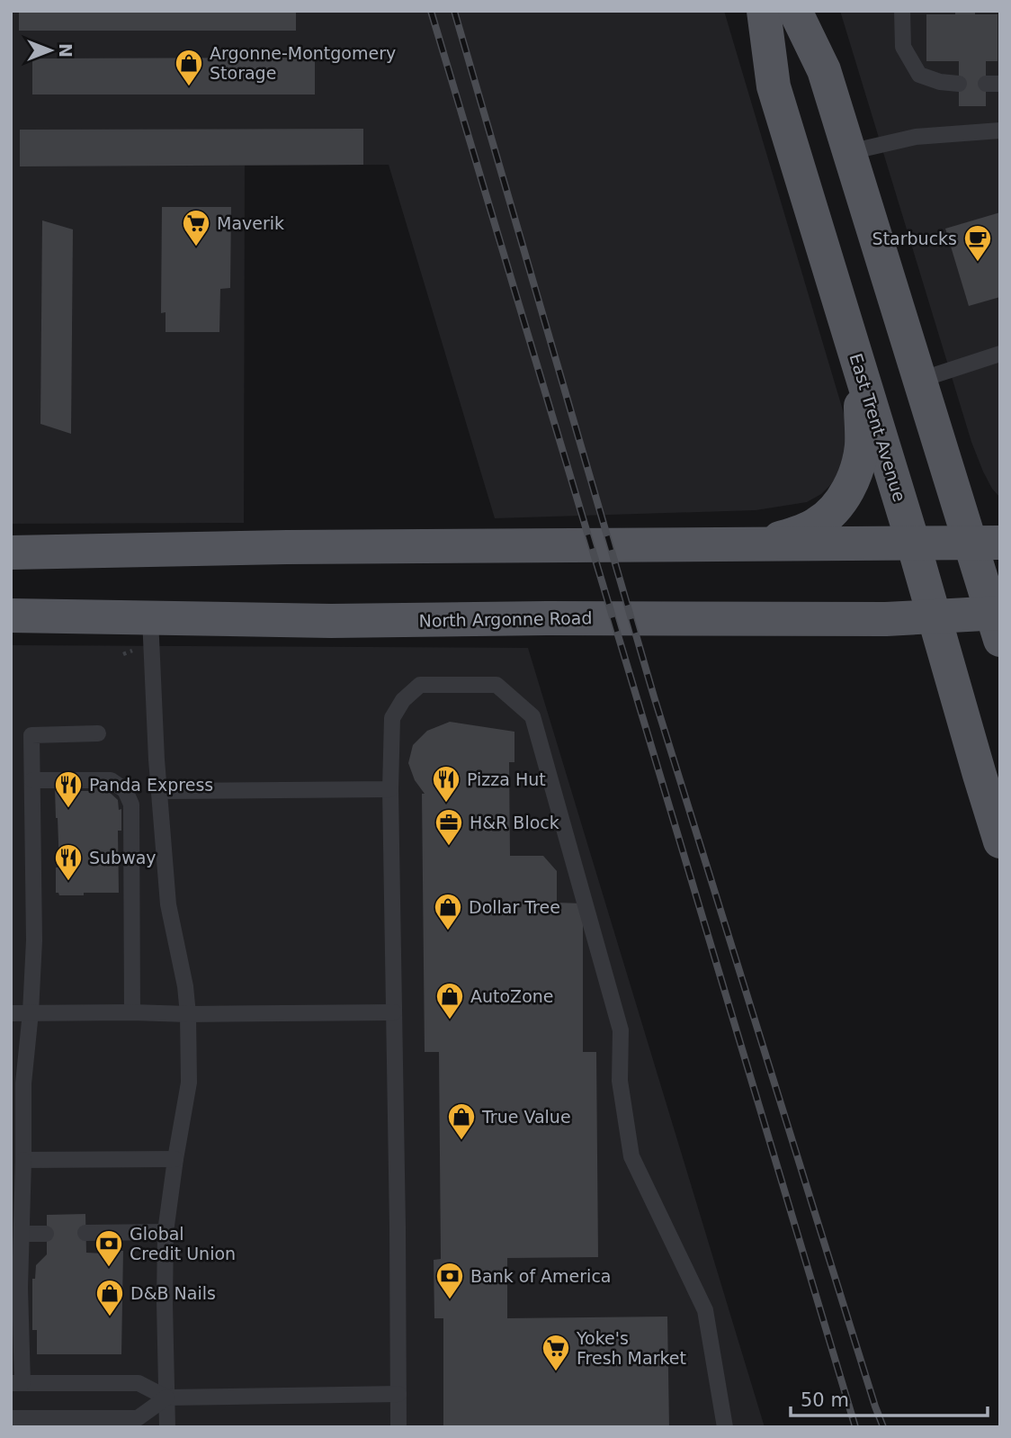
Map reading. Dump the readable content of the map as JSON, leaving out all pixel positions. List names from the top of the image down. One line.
{"streets":{"main road":["East Trent Avenue","North Argonne Road"]},"crossings":[["East Trent Avenue","North Argonne Road"]],"places":{"shop":["Argonne-Montgomery Storage","Dollar Tree","AutoZone","True Value","D&B Nails"],"supermarket":["Maverik","Yoke's Fresh Market"],"cafe":["Starbucks"],"restaurant":["Pizza Hut","Panda Express","Subway"],"office":["H&R Block"],"bank":["Global Credit Union","Bank of America"]},"scale_bar":"50 m","north":"right"}
